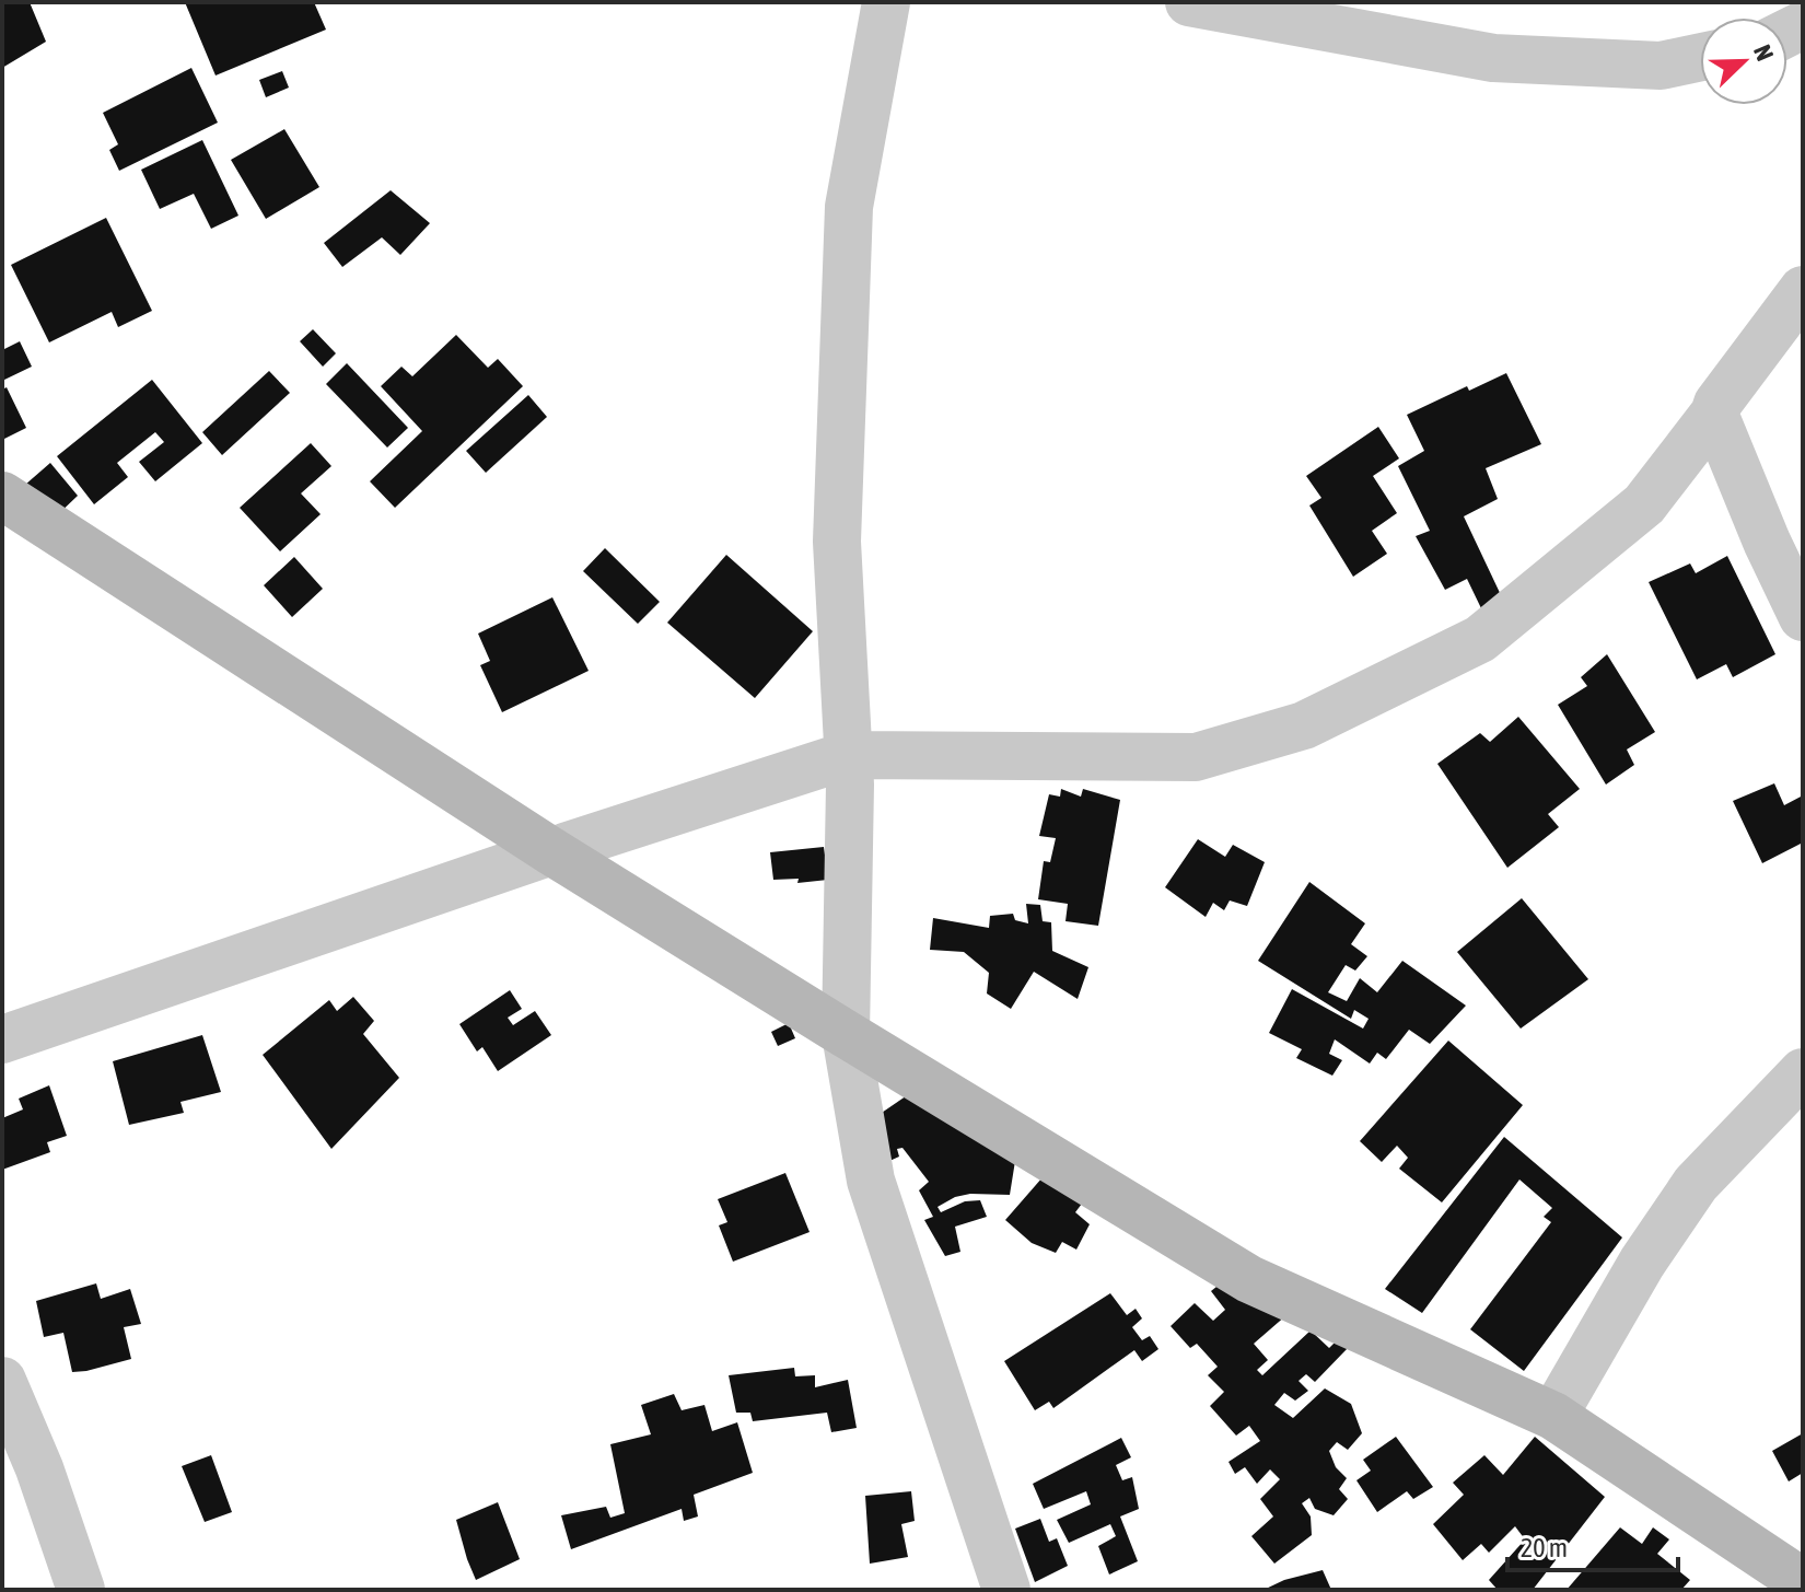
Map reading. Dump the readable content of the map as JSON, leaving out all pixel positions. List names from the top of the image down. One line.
{"scale_bar":"20 m","north":"top right"}
